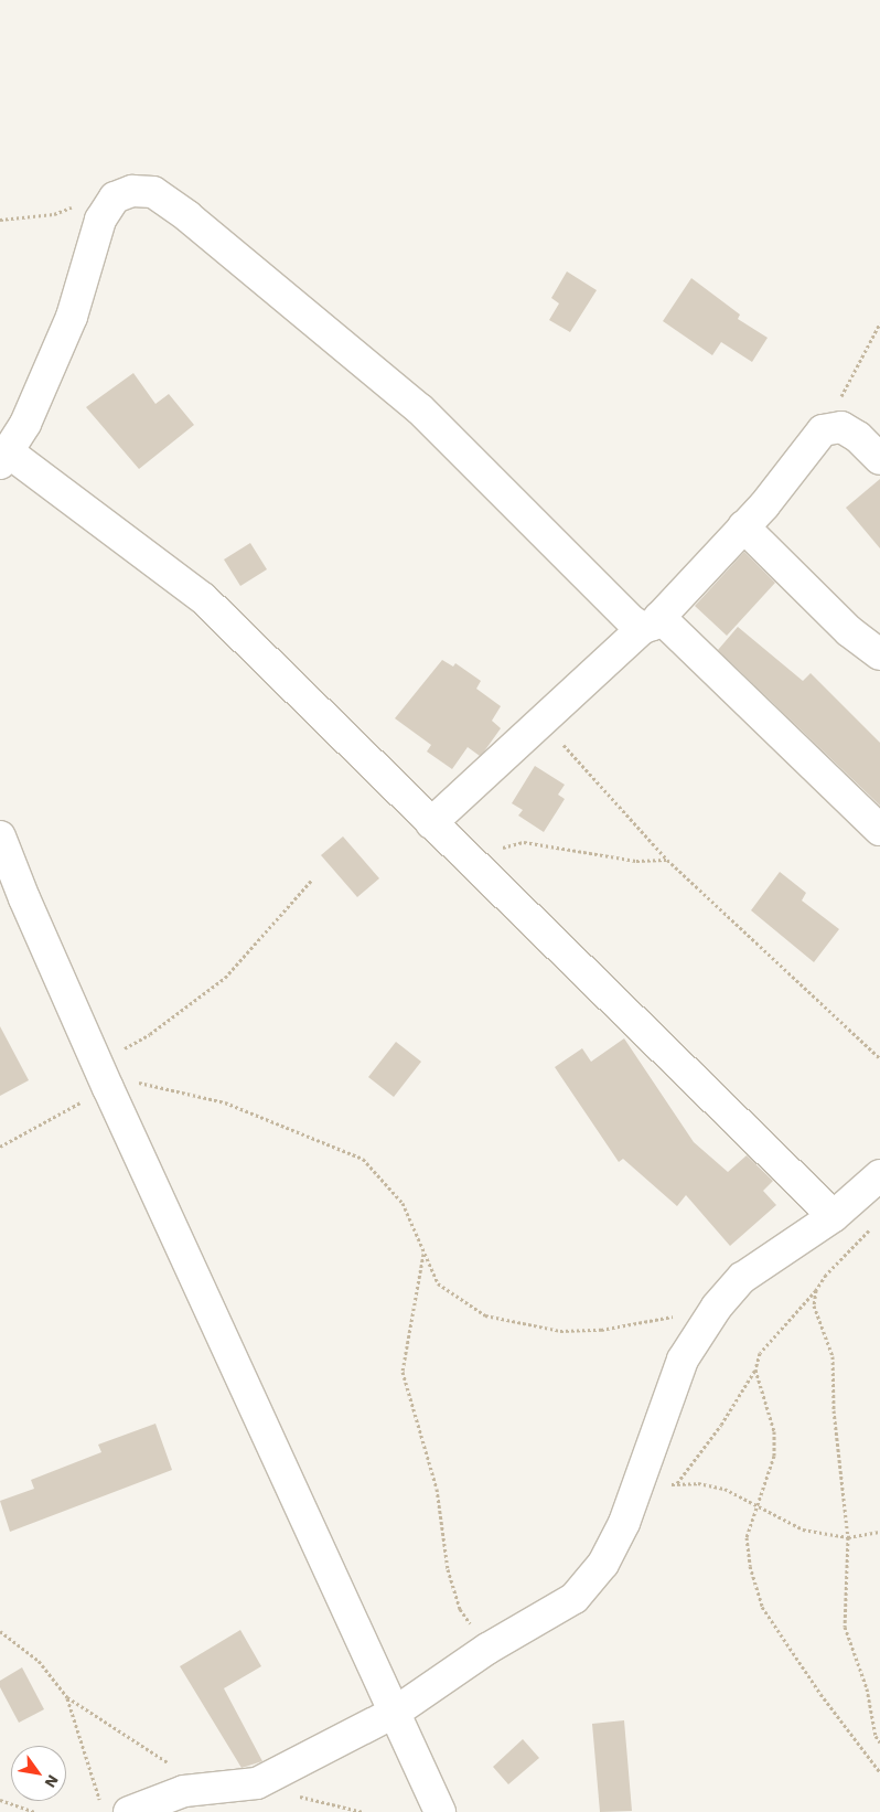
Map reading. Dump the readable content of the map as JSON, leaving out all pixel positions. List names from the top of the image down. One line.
{"north":"bottom right"}
